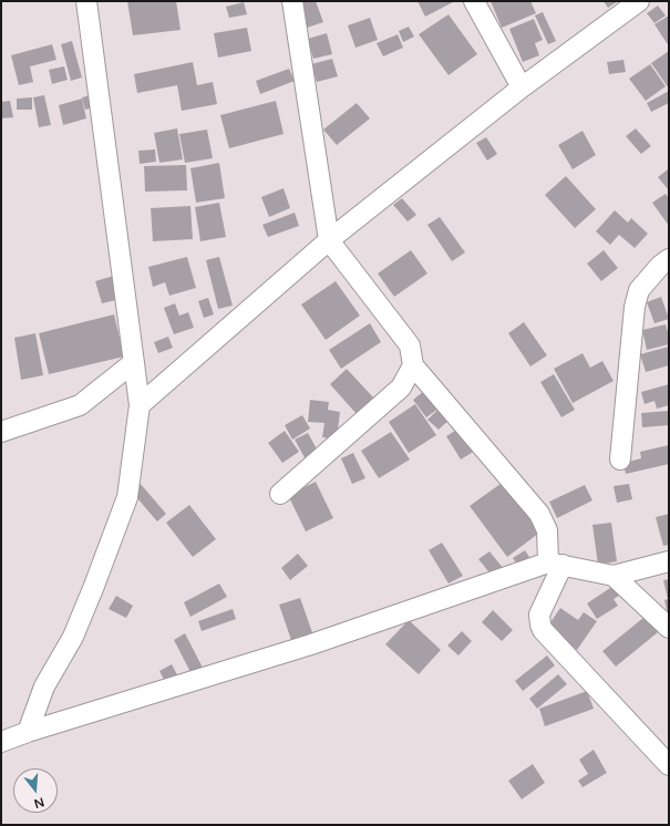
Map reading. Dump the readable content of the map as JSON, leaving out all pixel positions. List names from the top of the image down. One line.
{"north":"bottom"}
